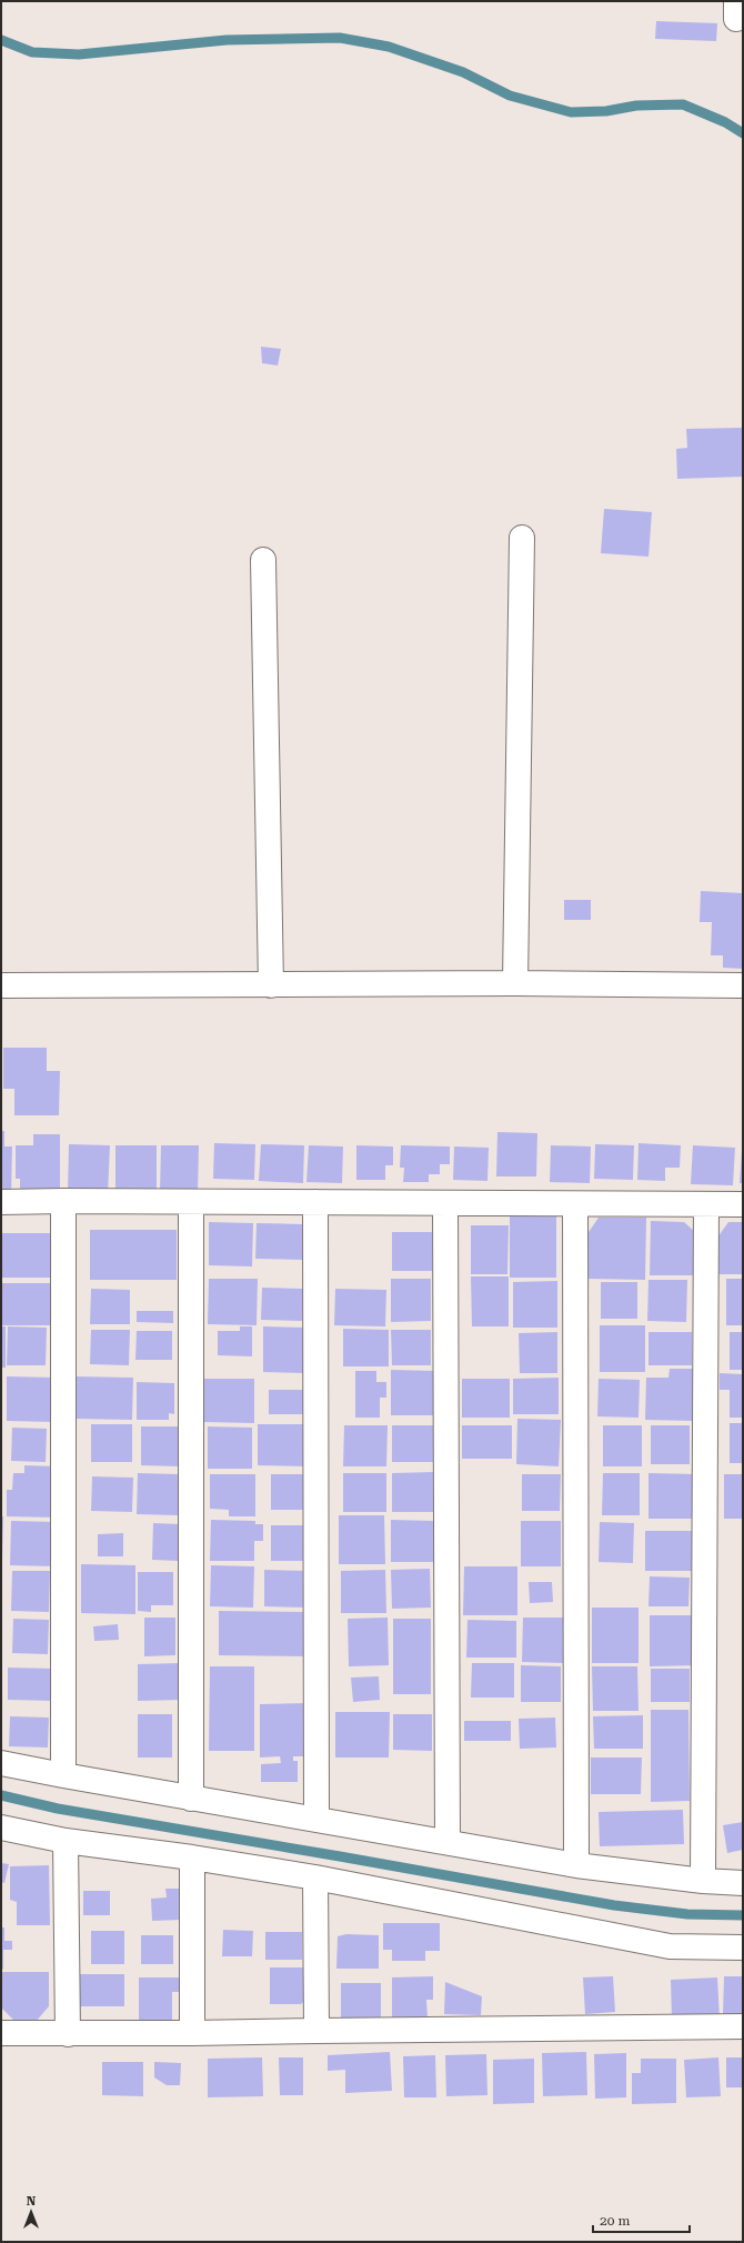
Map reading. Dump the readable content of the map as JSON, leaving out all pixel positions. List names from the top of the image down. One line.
{"scale_bar":"20 m","north":"top"}
